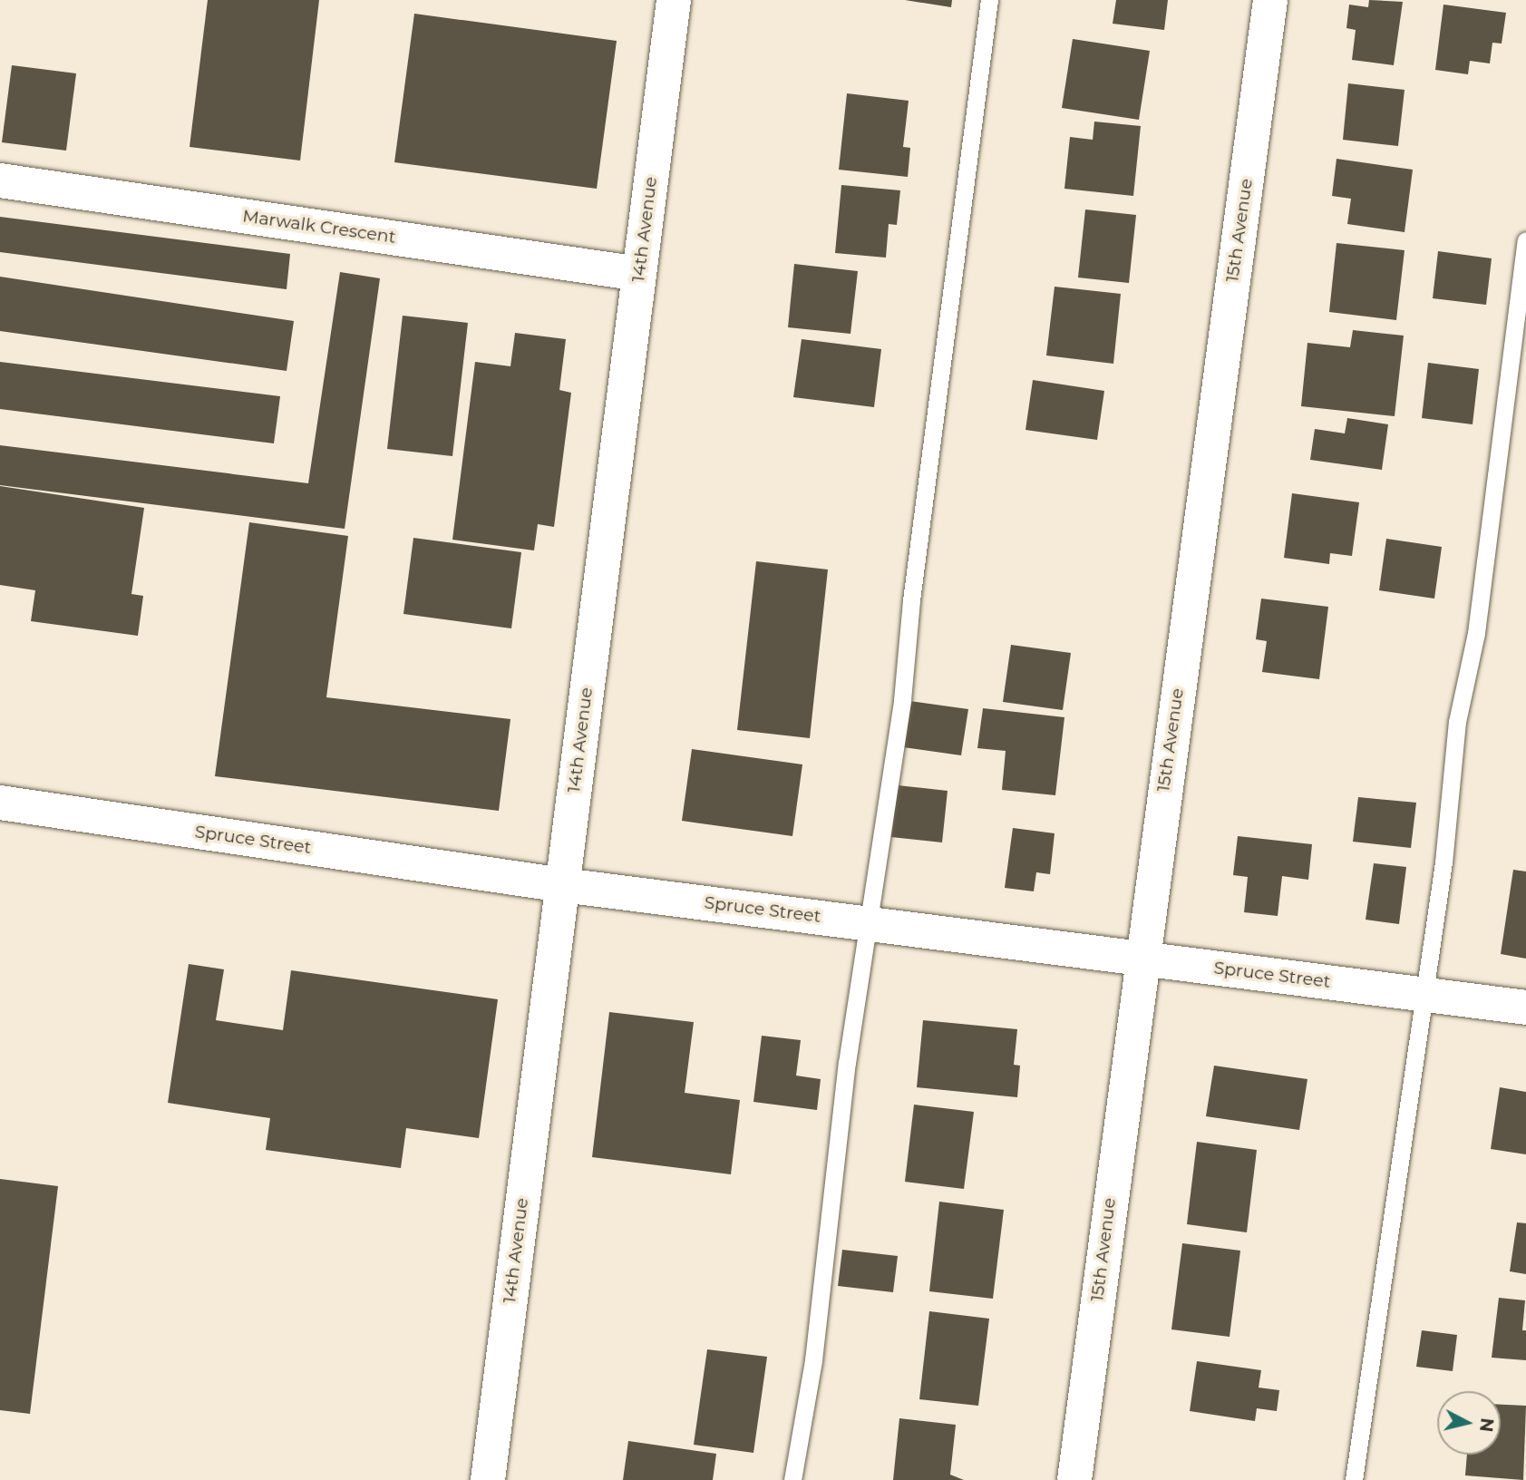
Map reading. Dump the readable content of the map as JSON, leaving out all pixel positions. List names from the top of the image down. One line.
{"streets":{"street":["Marwalk Crescent","14th Avenue","15th Avenue","Spruce Street"]},"crossings":[["Marwalk Crescent","14th Avenue"],["14th Avenue","Spruce Street"],["15th Avenue","Spruce Street"]],"north":"right"}
